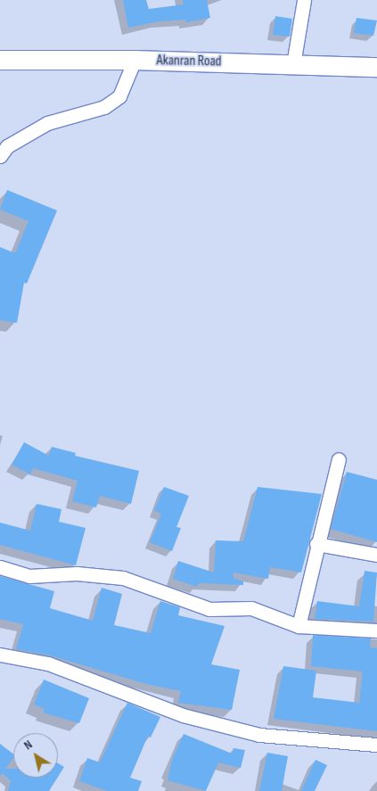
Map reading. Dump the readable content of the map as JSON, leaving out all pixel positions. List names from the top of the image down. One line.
{"streets":{"main road":["Akanran Road"]},"north":"top left"}
